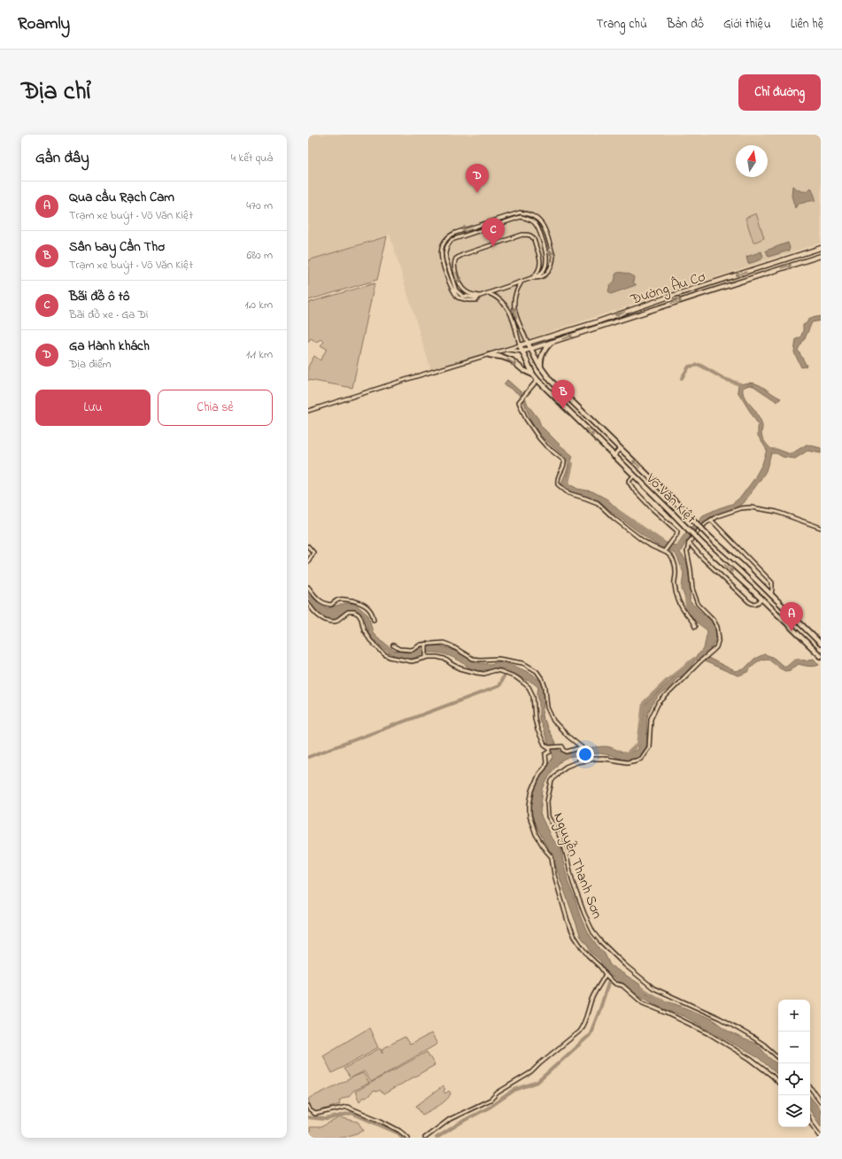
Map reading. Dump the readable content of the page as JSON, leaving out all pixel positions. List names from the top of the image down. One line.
{"streets":{"main road":["Võ Văn Kiệt"],"street":["Đường Âu Cơ","Nguyễn Thanh Sơn"]},"crossings":[["Đường Âu Cơ","Võ Văn Kiệt"]],"north":"top","page":{"header":"Roamly","nav":["Trang chủ","Bản đồ","Giới thiệu","Liên hệ"],"title":"Địa chỉ","buttons":["Chỉ đường",["Lưu","Chia sẻ"]],"heading":["Gần đây","4 kết quả"],"pins":["D","C","B","A"],"list":[{"mark":"A","name":"Qua cầu Rạch Cam","note":"Trạm xe buýt · Võ Văn Kiệt","value":"470 m"},{"mark":"B","name":"Sân bay Cần Thơ","note":"Trạm xe buýt · Võ Văn Kiệt","value":"680 m"},{"mark":"C","name":"Bãi đỗ ô tô","note":"Bãi đỗ xe · Ga Đi","value":"1.0 km"},{"mark":"D","name":"Ga Hành khách","note":"Địa điểm","value":"1.1 km"}],"map_buttons":["+","−"]}}
